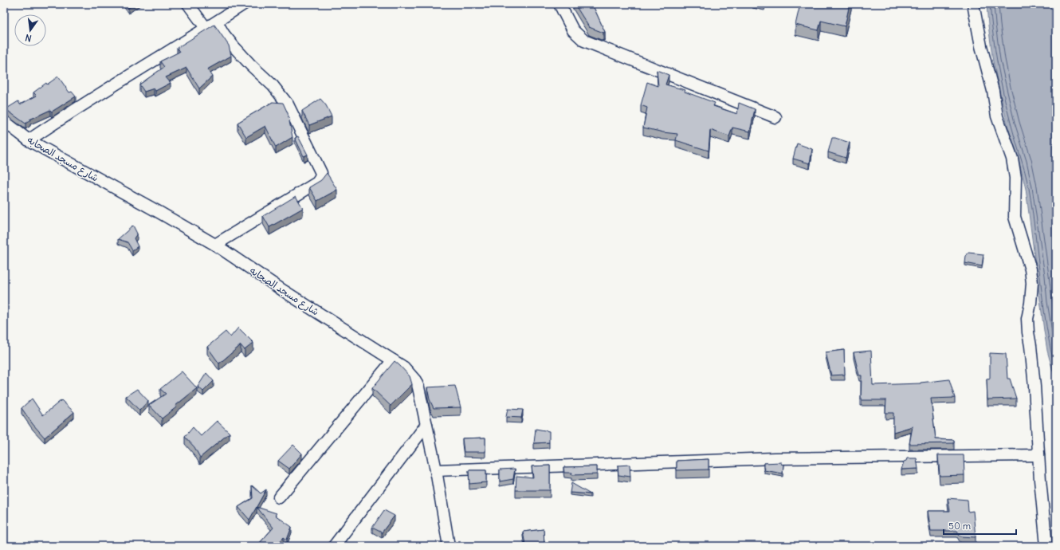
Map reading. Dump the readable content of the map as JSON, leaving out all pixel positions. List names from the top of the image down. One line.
{"streets":{"street":["شارع مسجد الصحابه"]},"scale_bar":"50 m","north":"bottom"}
